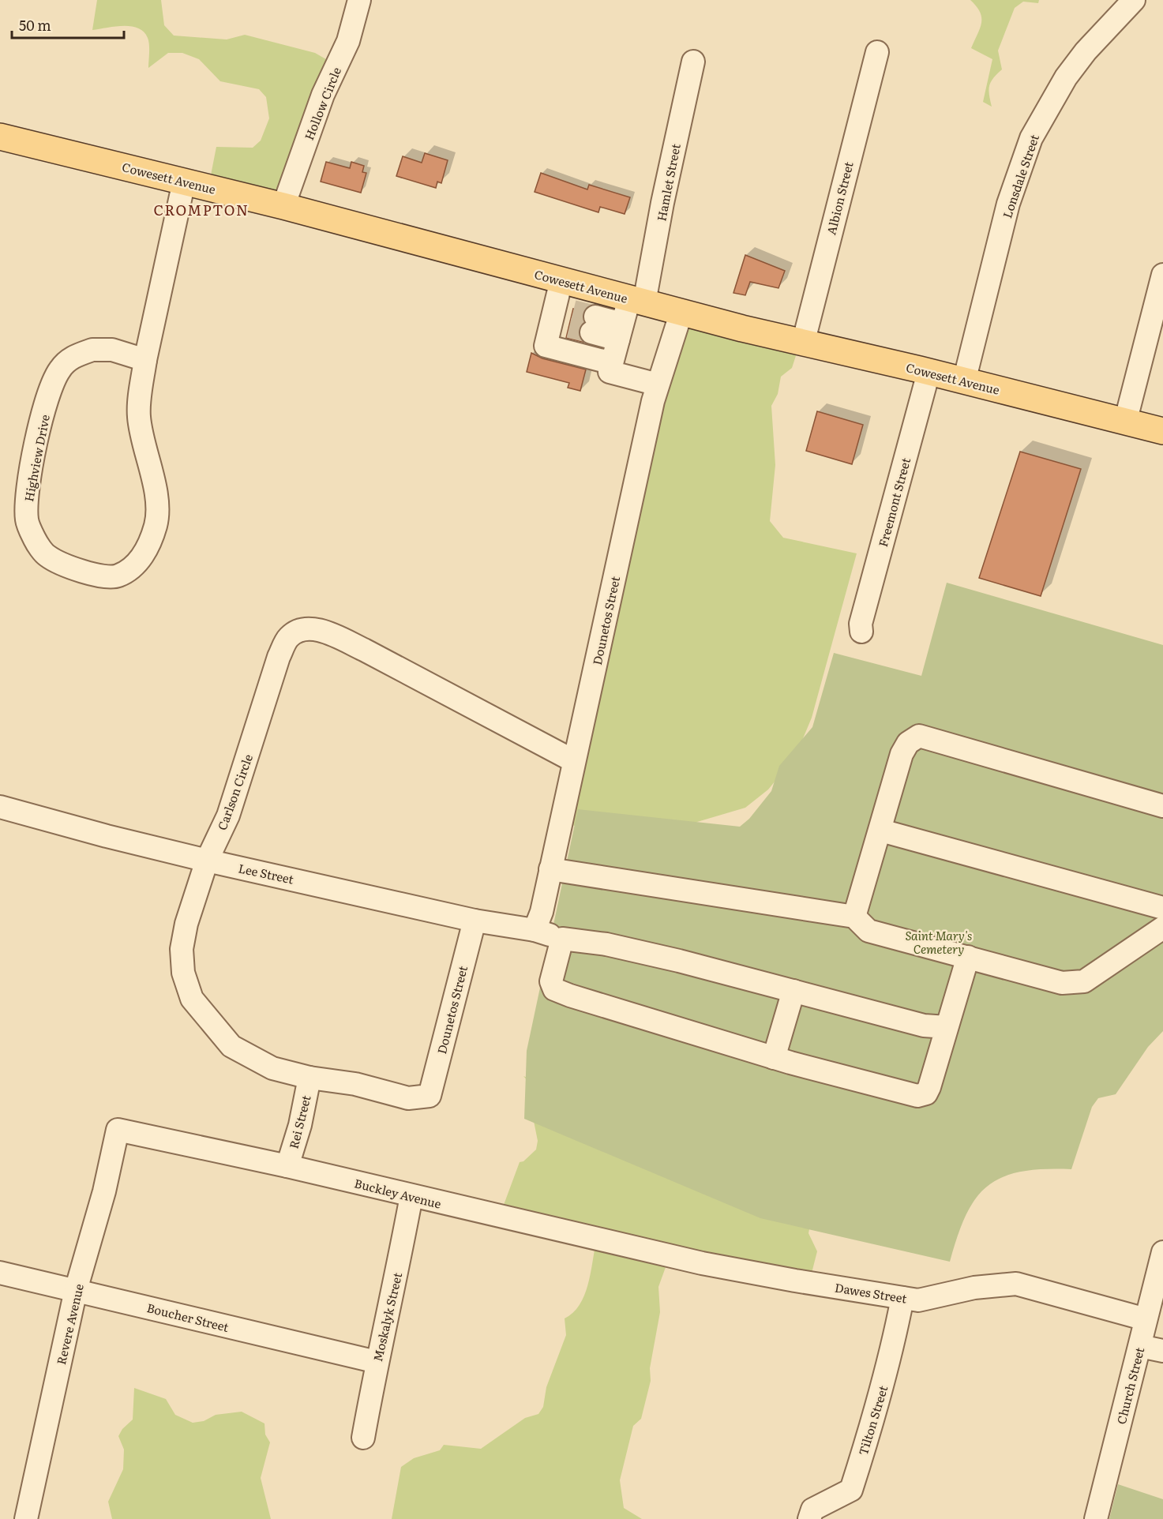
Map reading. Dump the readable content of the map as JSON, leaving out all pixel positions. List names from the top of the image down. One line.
{"streets":{"main road":["Cowesett Avenue"],"street":["Hollow Circle","Lonsdale Street","Hamlet Street","Albion Street","Highview Drive","Freemont Street","Dounetos Street","Carlson Circle","Lee Street","Rei Street","Buckley Avenue","Dawes Street","Boucher Street","Moskalyk Street","Revere Avenue","Church Street","Tilton Street"]},"crossings":[["Hollow Circle","Cowesett Avenue"],["Lonsdale Street","Cowesett Avenue"],["Cowesett Avenue","Hamlet Street"],["Cowesett Avenue","Albion Street"],["Cowesett Avenue","Highview Drive"],["Cowesett Avenue","Freemont Street"],["Cowesett Avenue","Dounetos Street"],["Dounetos Street","Carlson Circle"],["Dounetos Street","Lee Street"],["Carlson Circle","Lee Street"],["Carlson Circle","Rei Street"],["Rei Street","Buckley Avenue"],["Buckley Avenue","Dawes Street"],["Buckley Avenue","Moskalyk Street"],["Buckley Avenue","Revere Avenue"],["Dawes Street","Church Street"],["Dawes Street","Tilton Street"],["Boucher Street","Moskalyk Street"],["Boucher Street","Revere Avenue"]],"districts":["CROMPTON"],"parks":["Saint Mary's Cemetery"],"scale_bar":"50 m"}
